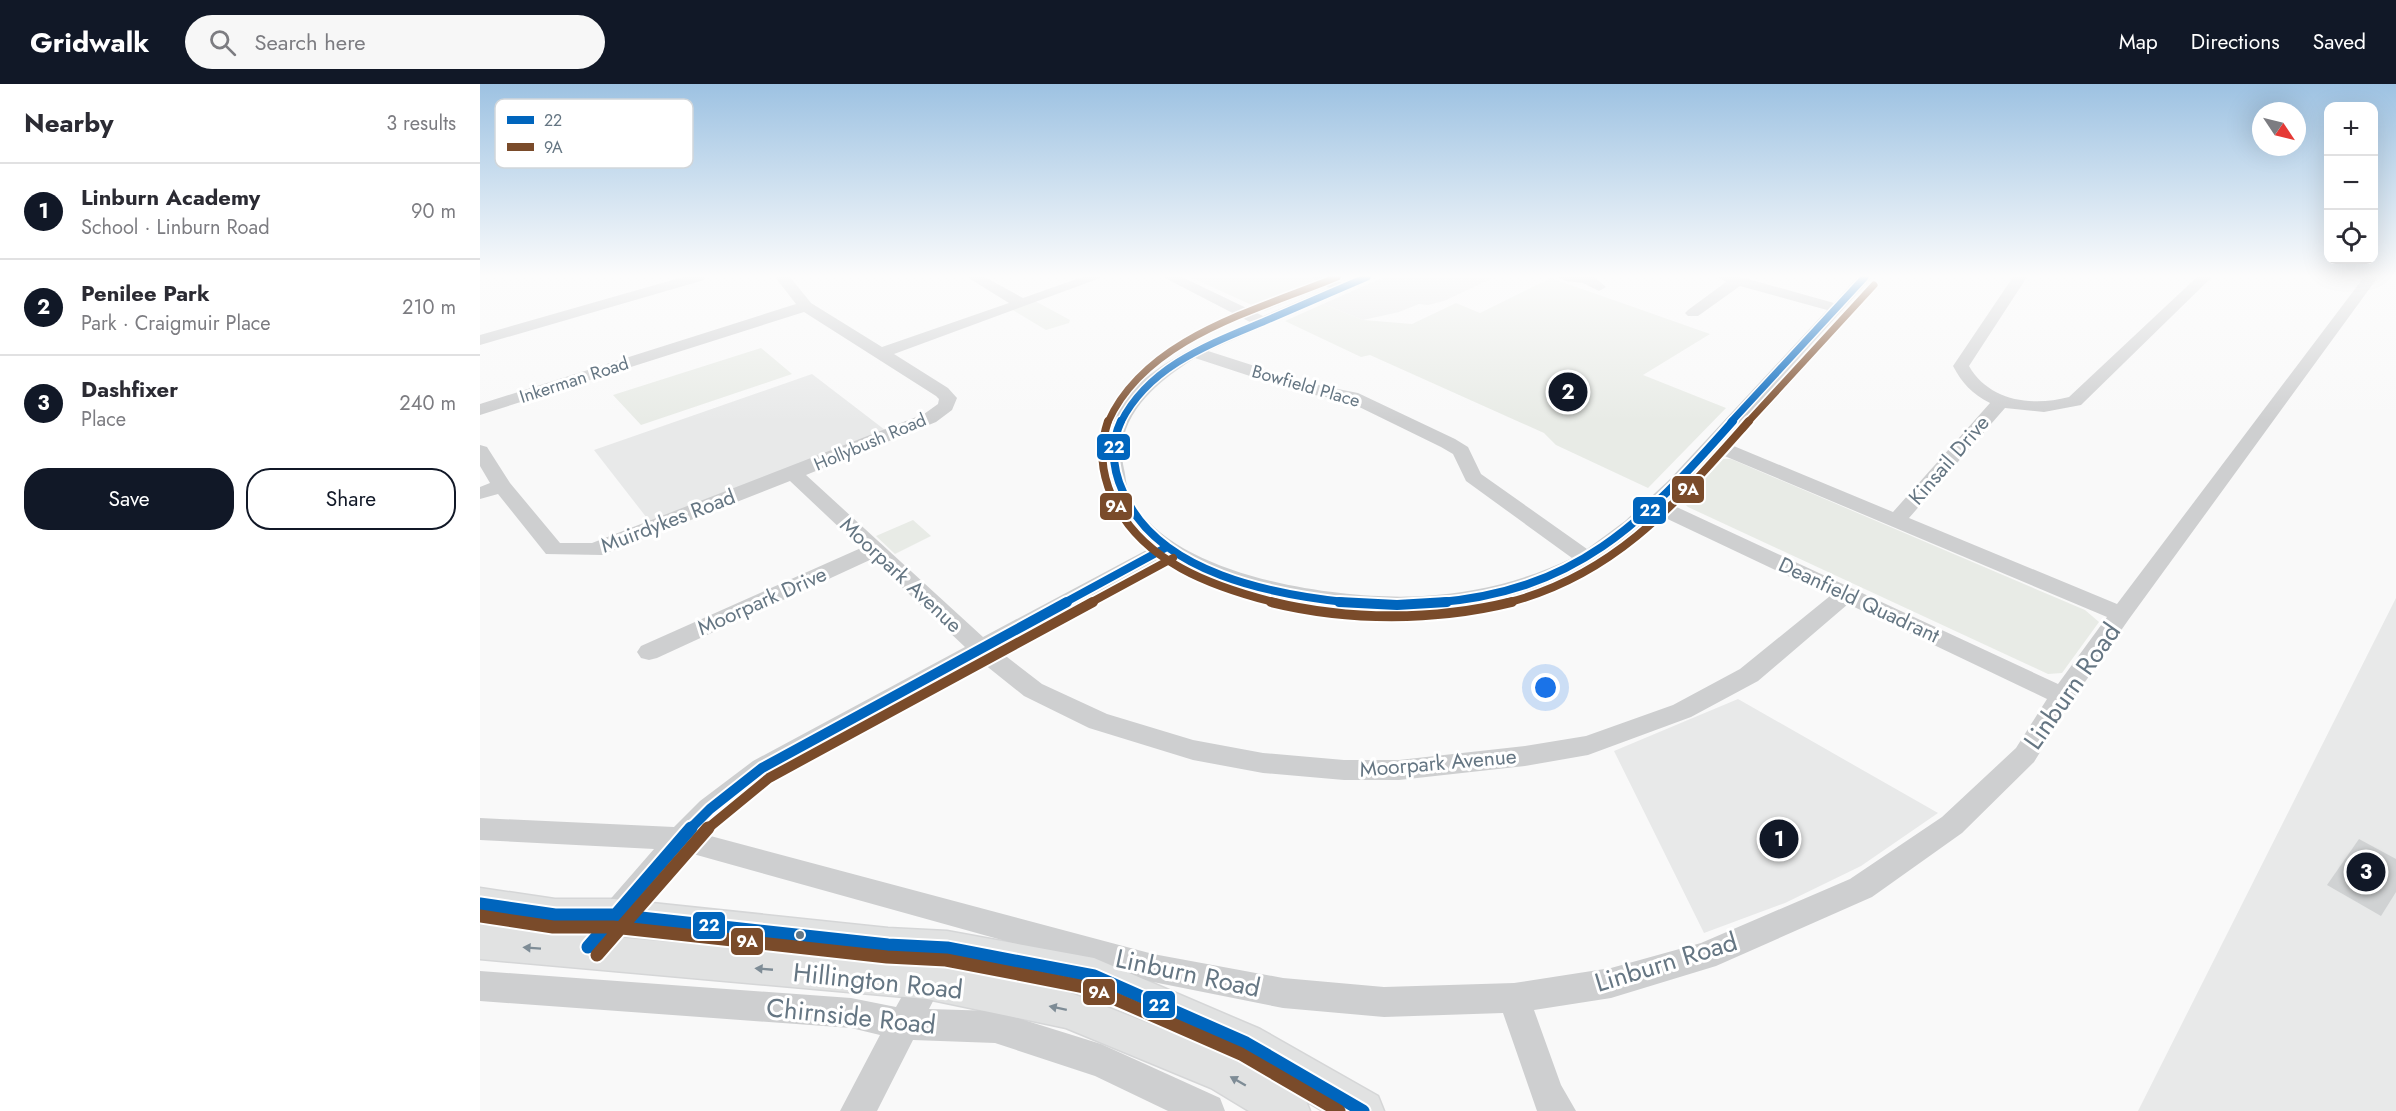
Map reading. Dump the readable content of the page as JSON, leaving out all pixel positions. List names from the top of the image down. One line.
{"streets":{"main road":["Hillington Road"],"street":["Inkerman Road","Bowfield Place","Hollybush Road","Kinsail Drive","Muirdykes Road","Moorpark Avenue","Deanfield Quadrant","Moorpark Drive","Linburn Road","Chirnside Road"]},"crossings":[["Hollybush Road","Muirdykes Road"],["Hollybush Road","Moorpark Avenue"],["Muirdykes Road","Moorpark Avenue"],["Moorpark Avenue","Deanfield Quadrant"],["Moorpark Avenue","Moorpark Drive"],["Deanfield Quadrant","Linburn Road"]],"lines":["transit line 22","transit line 9A"],"legend":["22","9A"],"north":"bottom right","page":{"header":"Gridwalk","search":"Search here","nav":["Map","Directions","Saved"],"heading":["Nearby","3 results"],"map_buttons":["+","−"],"list":[{"mark":"1","name":"Linburn Academy","note":"School · Linburn Road","value":"90 m"},{"mark":"2","name":"Penilee Park","note":"Park · Craigmuir Place","value":"210 m"},{"mark":"3","name":"Dashfixer","note":"Place","value":"240 m"}],"pins":["2","1","3"],"buttons":["Save","Share"]}}
